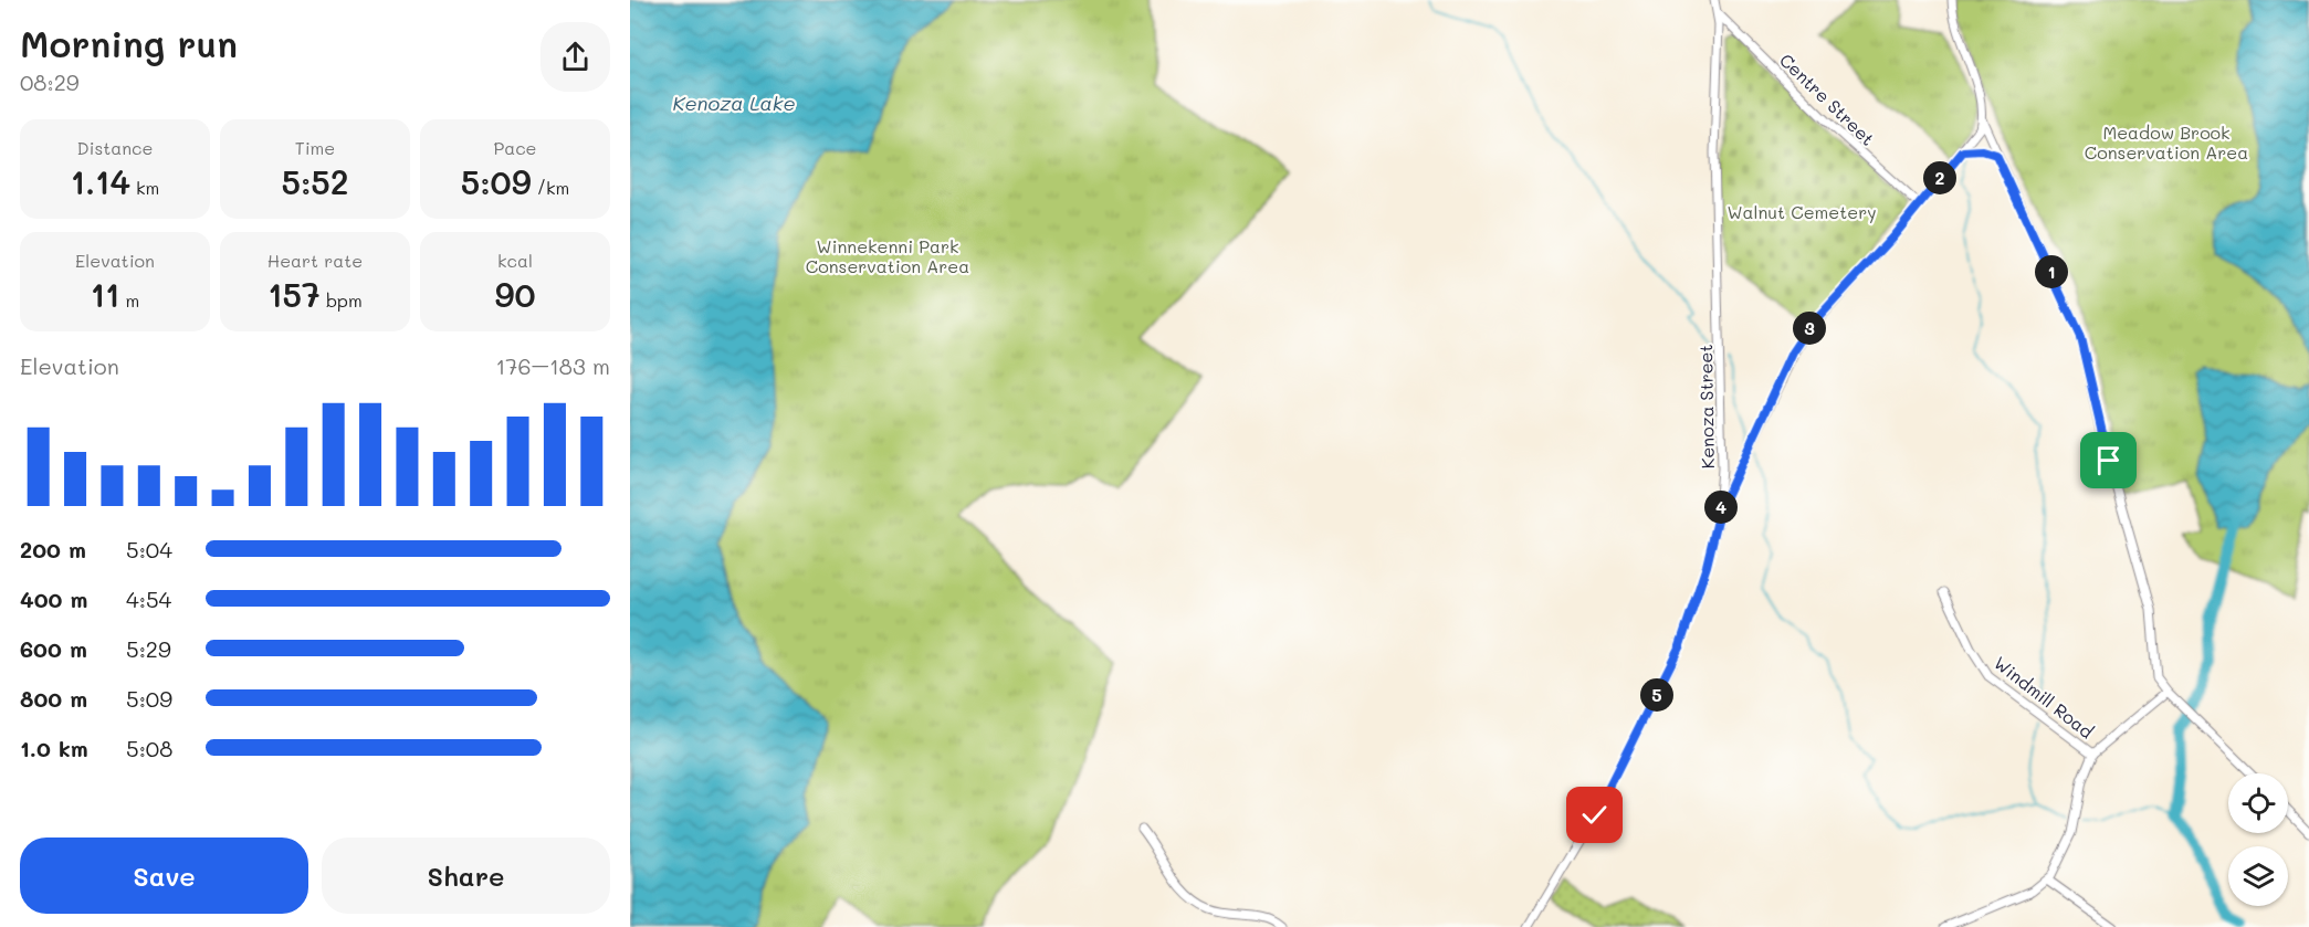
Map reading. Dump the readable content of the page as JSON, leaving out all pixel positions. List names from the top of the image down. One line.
{"streets":{"street":["Centre Street","Kenoza Street","Windmill Road"]},"crossings":[["Centre Street","Kenoza Street"]],"water":["Kenoza Lake"],"parks":["Meadow Brook Conservation Area","Walnut Cemetery","Winnekenni Park Conservation Area"],"page":{"heading":["Morning run","08:29"],"stats":[["Distance","1.14 km"],["Time","5:52"],["Pace","5:09 /km"],["Elevation","11 m"],["Heart rate","157 bpm"],["kcal","90"]],"pins":["2","1","3","4","5"],"chart":["Elevation","176–183 m"],"list":[{"name":"200 m","note":"5:04"},{"name":"400 m","note":"4:54"},{"name":"600 m","note":"5:29"},{"name":"800 m","note":"5:09"},{"name":"1.0 km","note":"5:08"}],"buttons":["Save","Share"]}}
